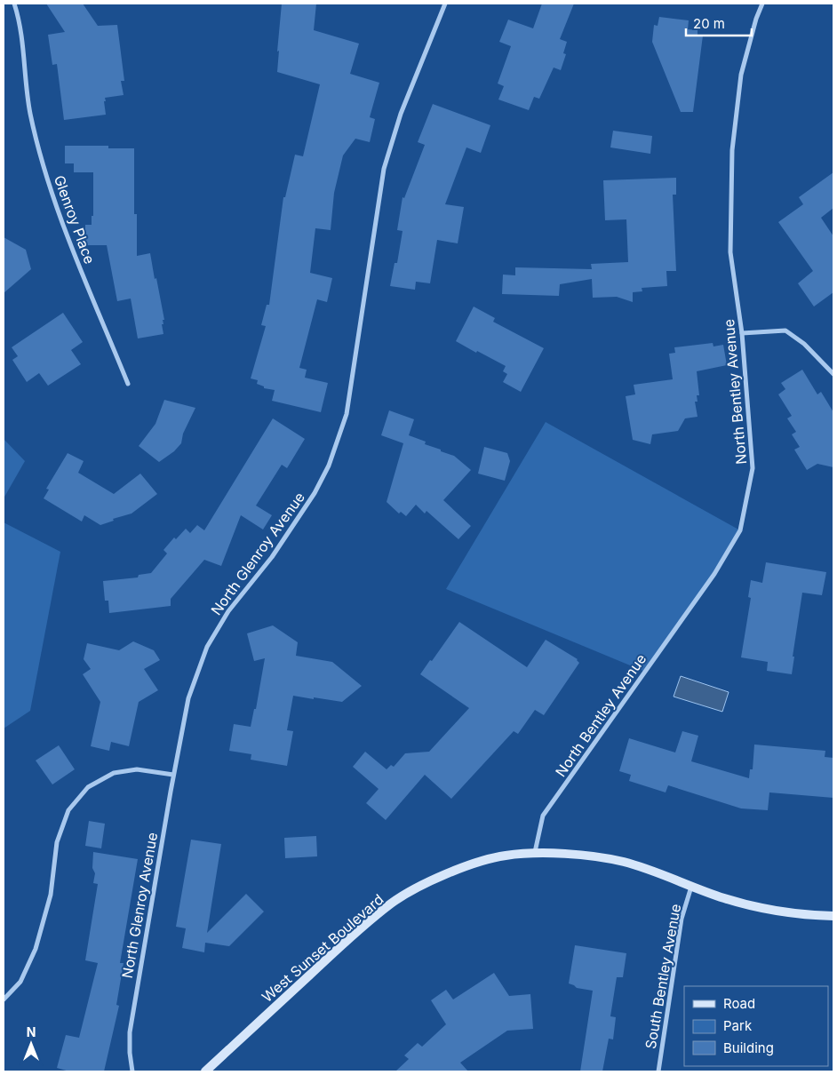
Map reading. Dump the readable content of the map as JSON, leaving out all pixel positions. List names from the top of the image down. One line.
{"streets":{"main road":["West Sunset Boulevard"],"street":["Glenroy Place","North Bentley Avenue","North Glenroy Avenue","South Bentley Avenue"]},"crossings":[["North Bentley Avenue","West Sunset Boulevard"],["West Sunset Boulevard","South Bentley Avenue"]],"legend":["Road","Park","Building"],"scale_bar":"20 m","north":"top"}
